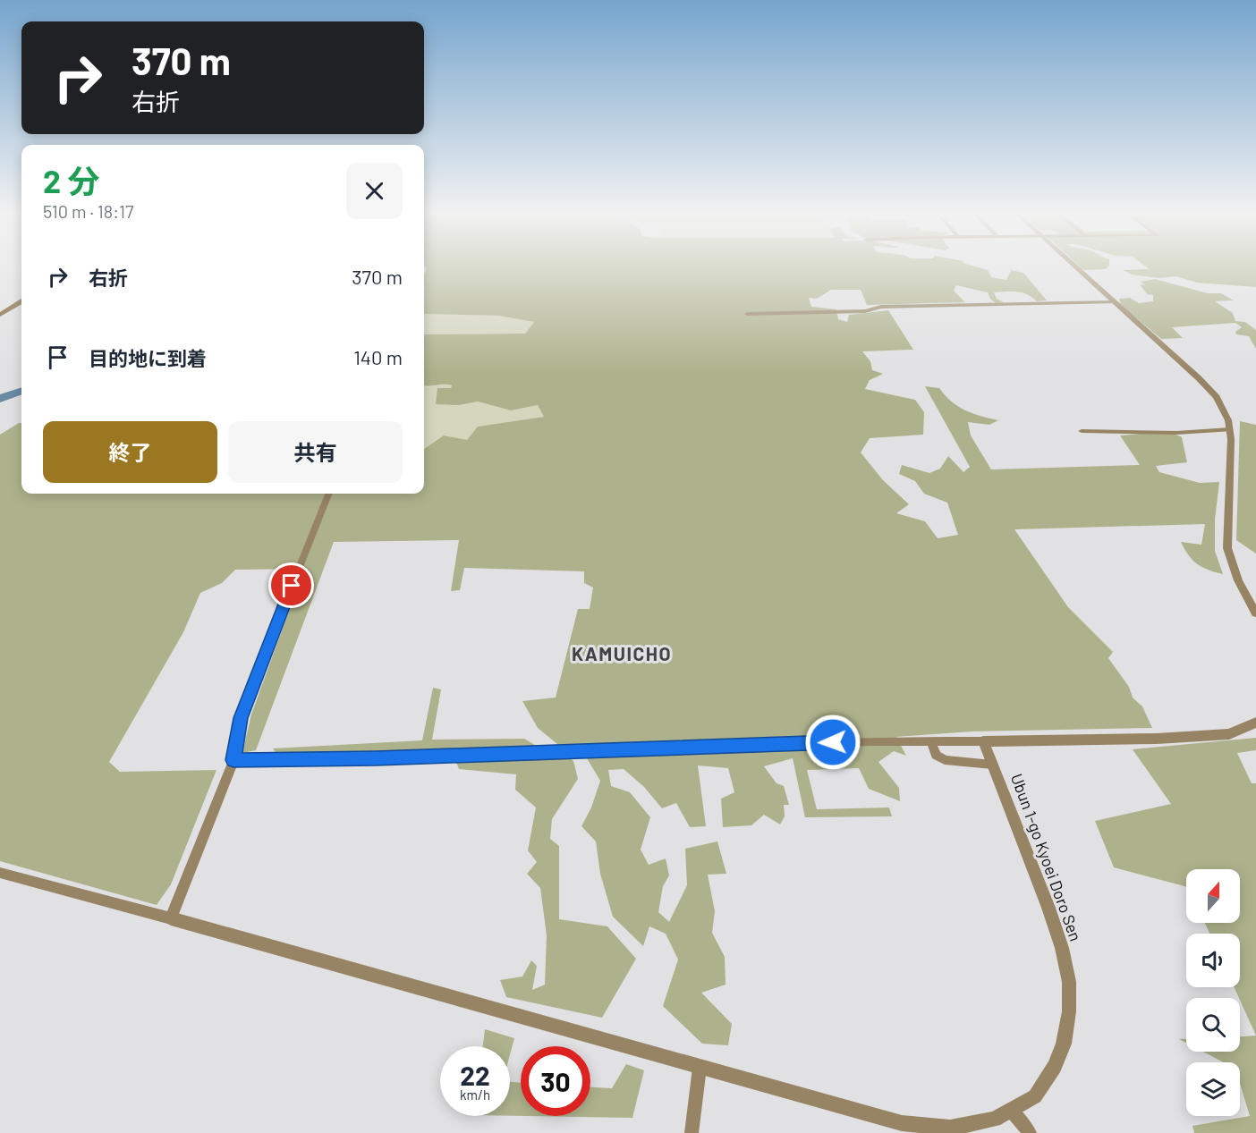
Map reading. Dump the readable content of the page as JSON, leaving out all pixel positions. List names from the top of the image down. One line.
{"streets":{"street":["Ubun 1-go Kyoei Doro Sen"]},"districts":["KAMUICHO"],"north":"top","page":{"turn":["370 m","右折"],"heading":["2 分","510 m · 18:17"],"list":[{"name":"右折","value":"370 m"},{"name":"目的地に到着","value":"140 m"}],"buttons":["終了","共有"],"speed":"22 km/h","limit":"30"}}
